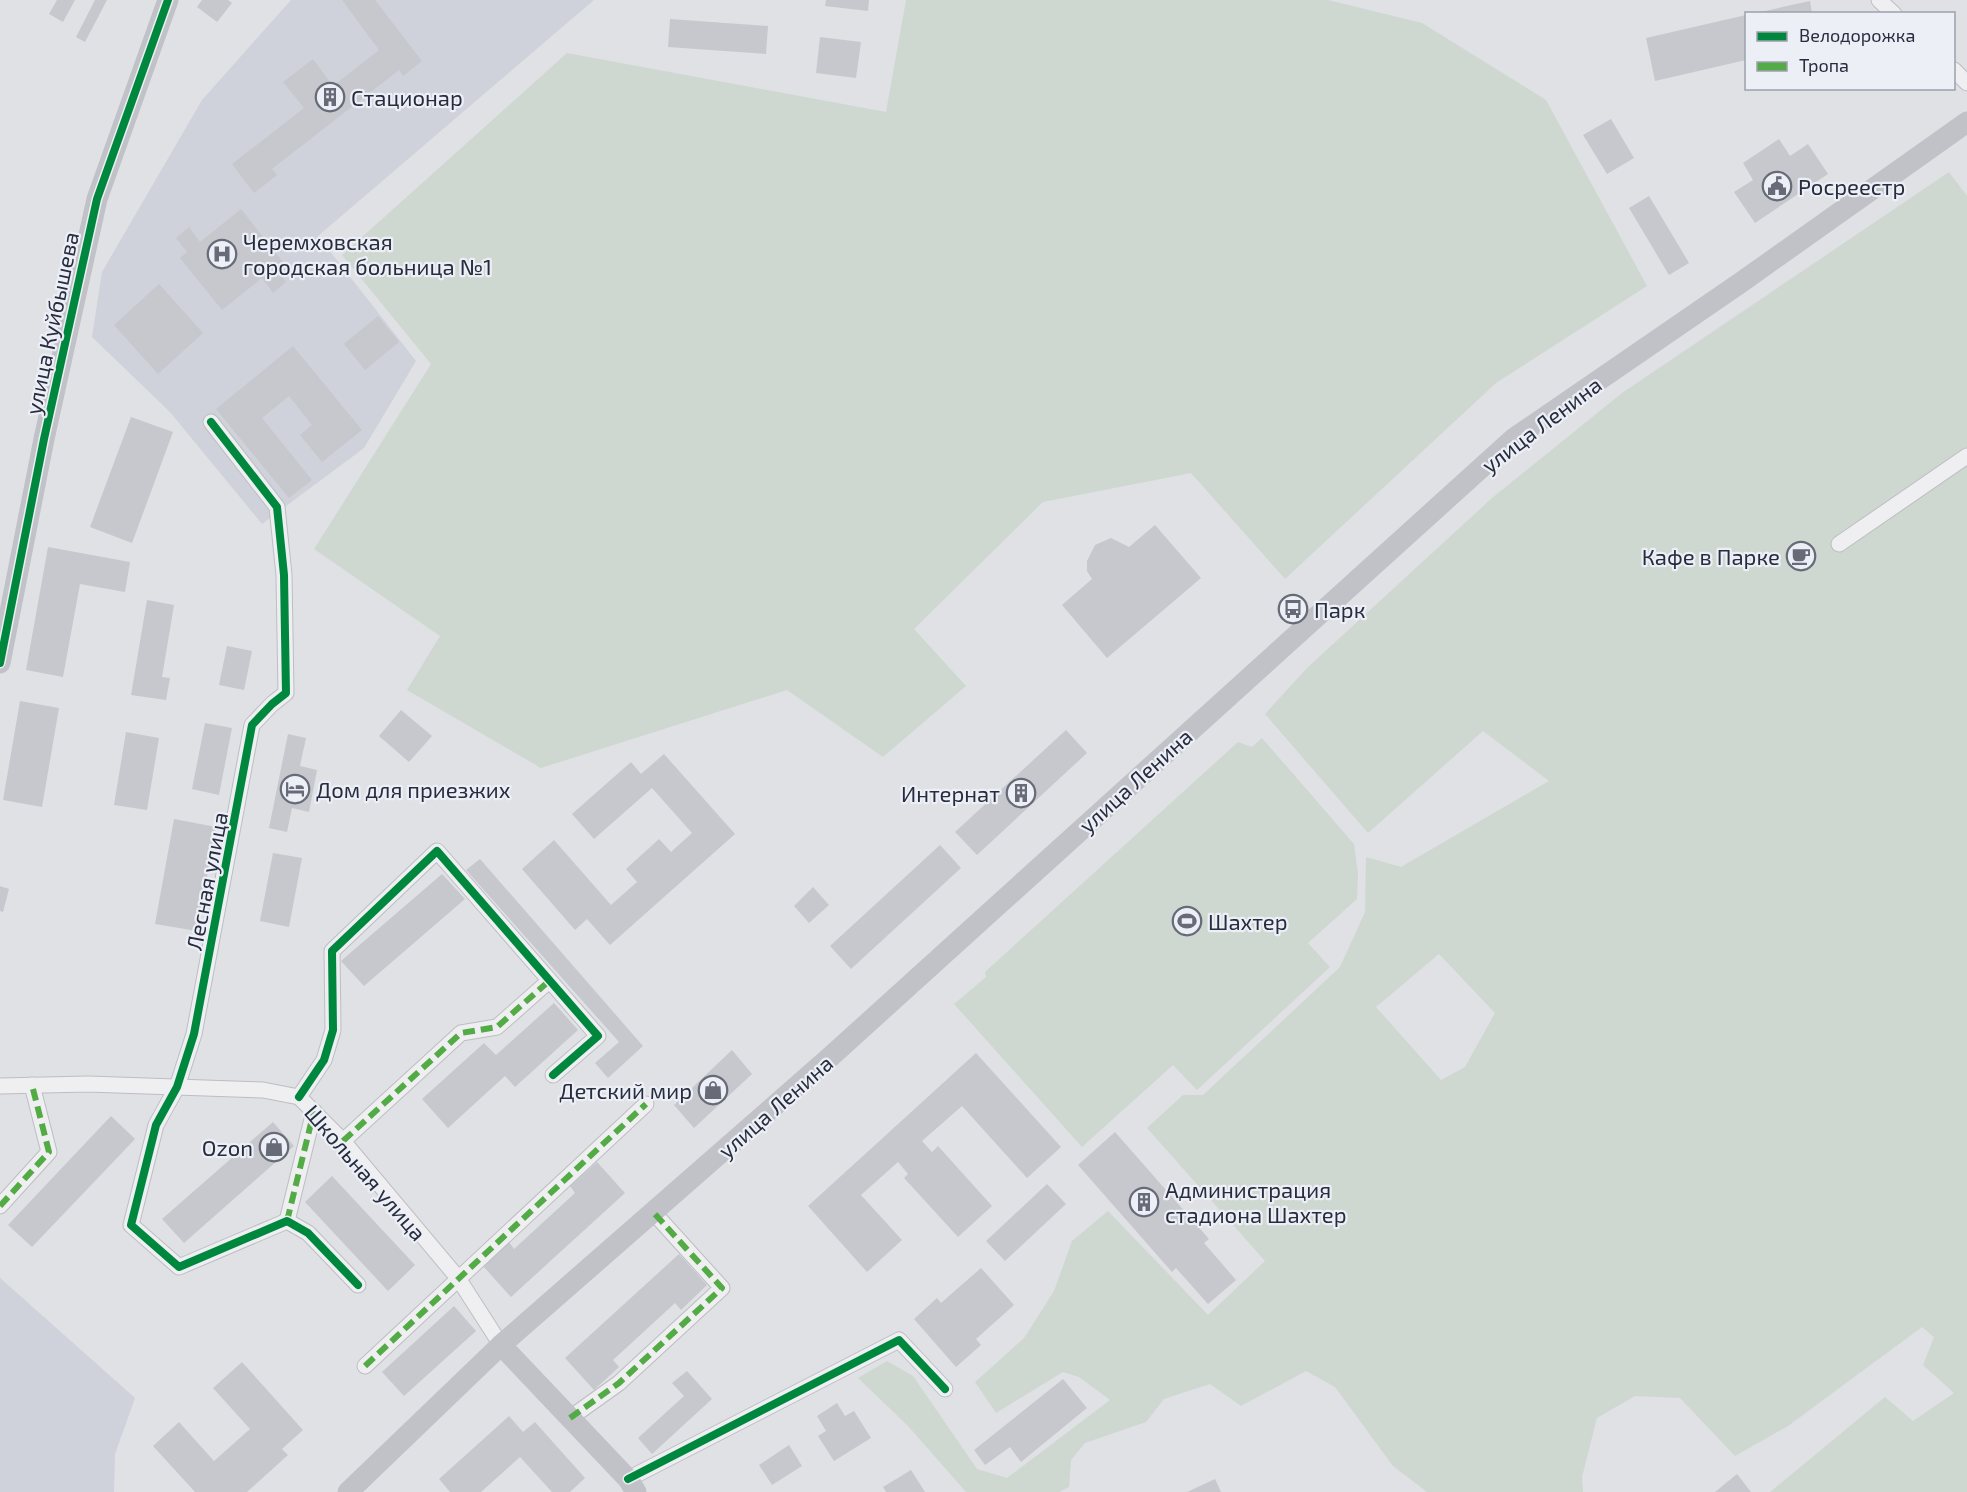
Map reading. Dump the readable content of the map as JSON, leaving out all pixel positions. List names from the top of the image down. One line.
{"streets":{"main road":["улица Куйбышева","улица Ленина"],"street":["Лесная улица","Школьная улица"]},"crossings":[["улица Ленина","Школьная улица"],["Лесная улица","Школьная улица"]],"places":{"building":["Стационар","Интернат","Администрация стадиона Шахтер"],"public building":["Росреестр"],"hospital":["Черемховская городская больница №1"],"cafe":["Кафе в Парке"],"bus stop":["Парк"],"hotel":["Дом для приезжих"],"sports":["Шахтер"],"shop":["Детский мир","Ozon"]},"legend":["Велодорожка","Тропа"]}
